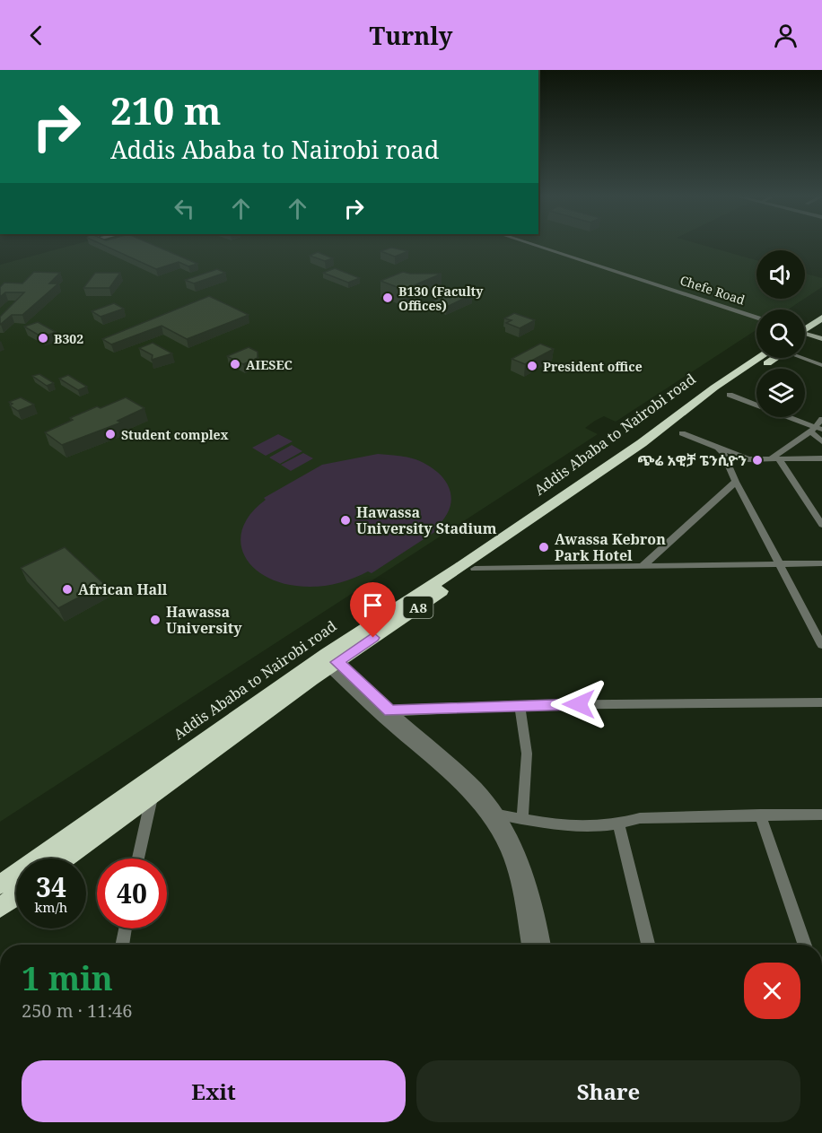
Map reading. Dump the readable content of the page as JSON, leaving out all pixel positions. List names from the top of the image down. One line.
{"streets":{"highway":["Addis Ababa to Nairobi road","A8"],"street":["Chefe Road"]},"places":["B130 (Faculty Offices)","B302","AIESEC","President office","Student complex","ጭሬ አዊቻ ፔንሲዮን","Hawassa University Stadium","Awassa Kebron Park Hotel","African Hall","Hawassa University"],"page":{"header":"Turnly","turn":["210 m","Addis Ababa to Nairobi road"],"speed":"34 km/h","limit":"40","heading":["1 min","250 m · 11:46"],"buttons":["Exit","Share"]}}
